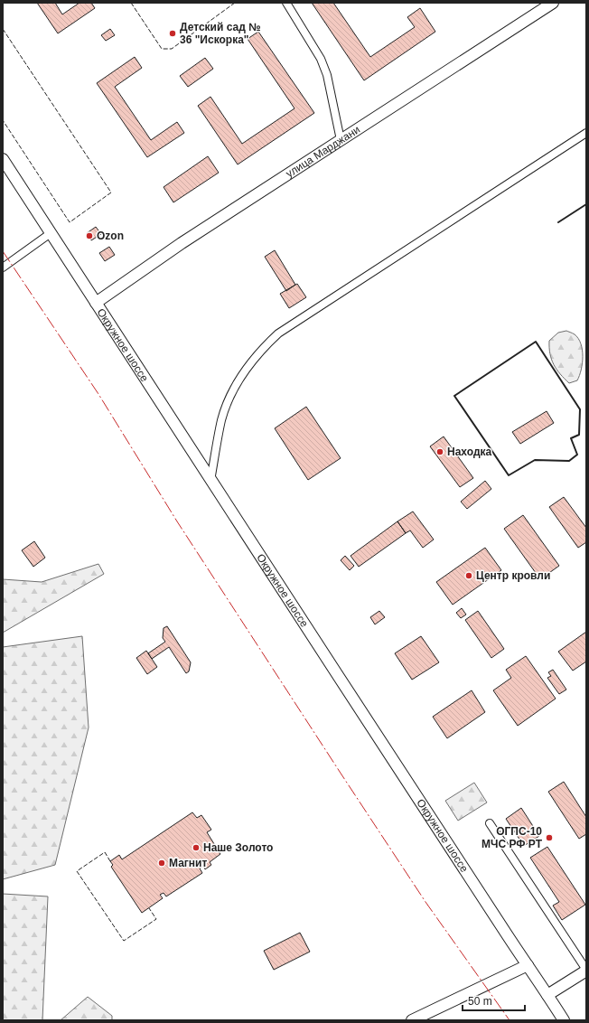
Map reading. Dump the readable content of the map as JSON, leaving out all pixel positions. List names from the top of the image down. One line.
{"streets":{"street":["улица Марджани","Окружное шоссе"]},"crossings":[["улица Марджани","Окружное шоссе"]],"places":["Детский сад № 36 \"Искорка\"","Ozon","Находка","Центр кровли","ОГПС-10 МЧС РФ РТ","Наше Золото","Магнит"],"scale_bar":"50 m"}
